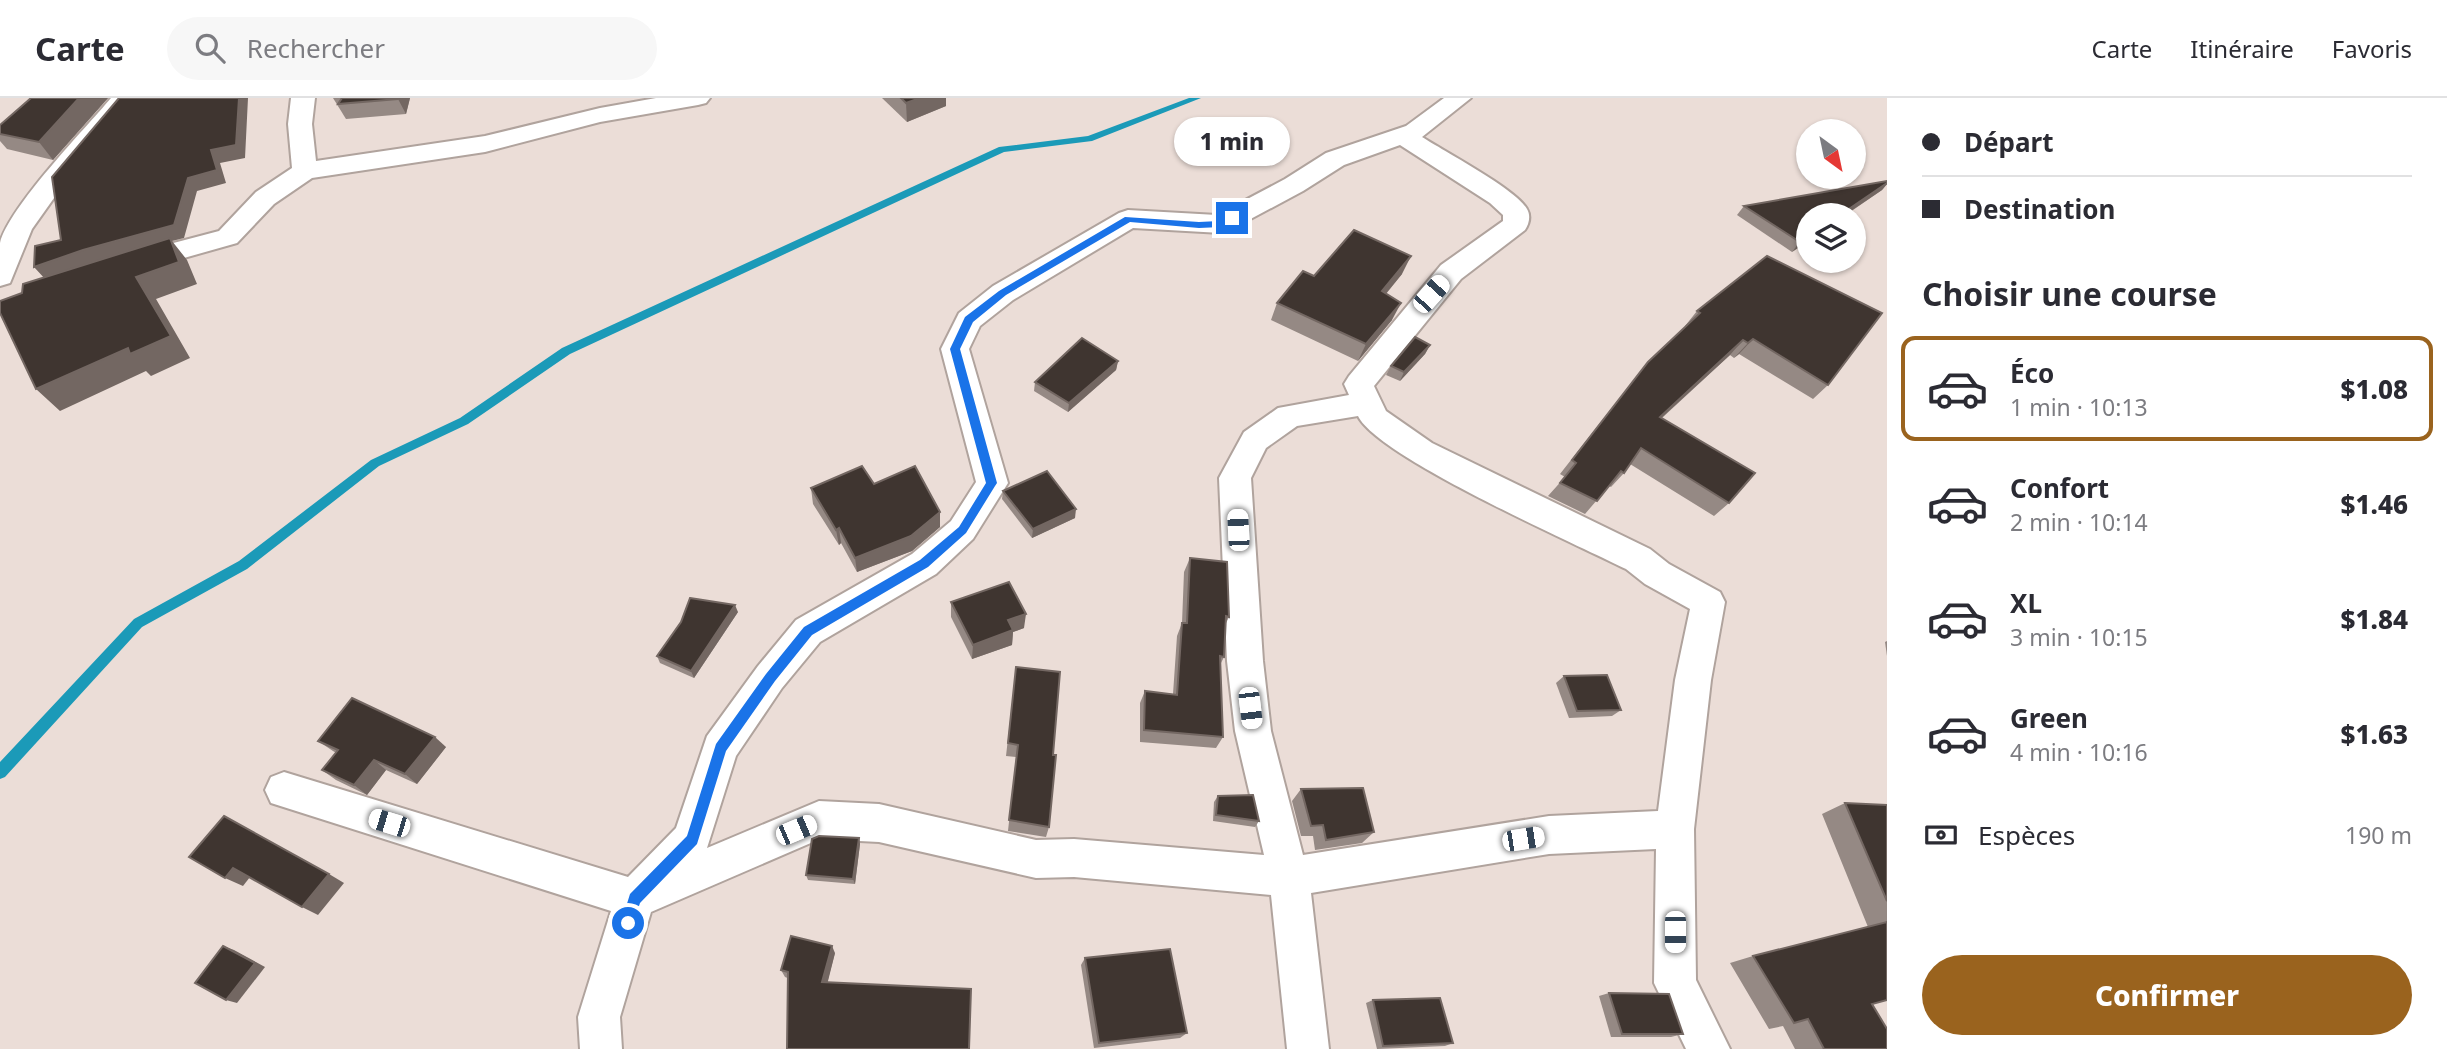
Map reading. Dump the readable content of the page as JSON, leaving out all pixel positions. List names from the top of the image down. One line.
{"north":"bottom right","page":{"header":"Carte","search":"Rechercher","nav":["Carte","Itinéraire","Favoris"],"banner":["Départ","Destination"],"bubble":"1 min","heading":"Choisir une course","list":[{"name":"Éco","note":"1 min · 10:13","value":"$1.08"},{"name":"Confort","note":"2 min · 10:14","value":"$1.46"},{"name":"XL","note":"3 min · 10:15","value":"$1.84"},{"name":"Green","note":"4 min · 10:16","value":"$1.63"}],"pay":["Espèces","190 m"],"buttons":"Confirmer"}}
